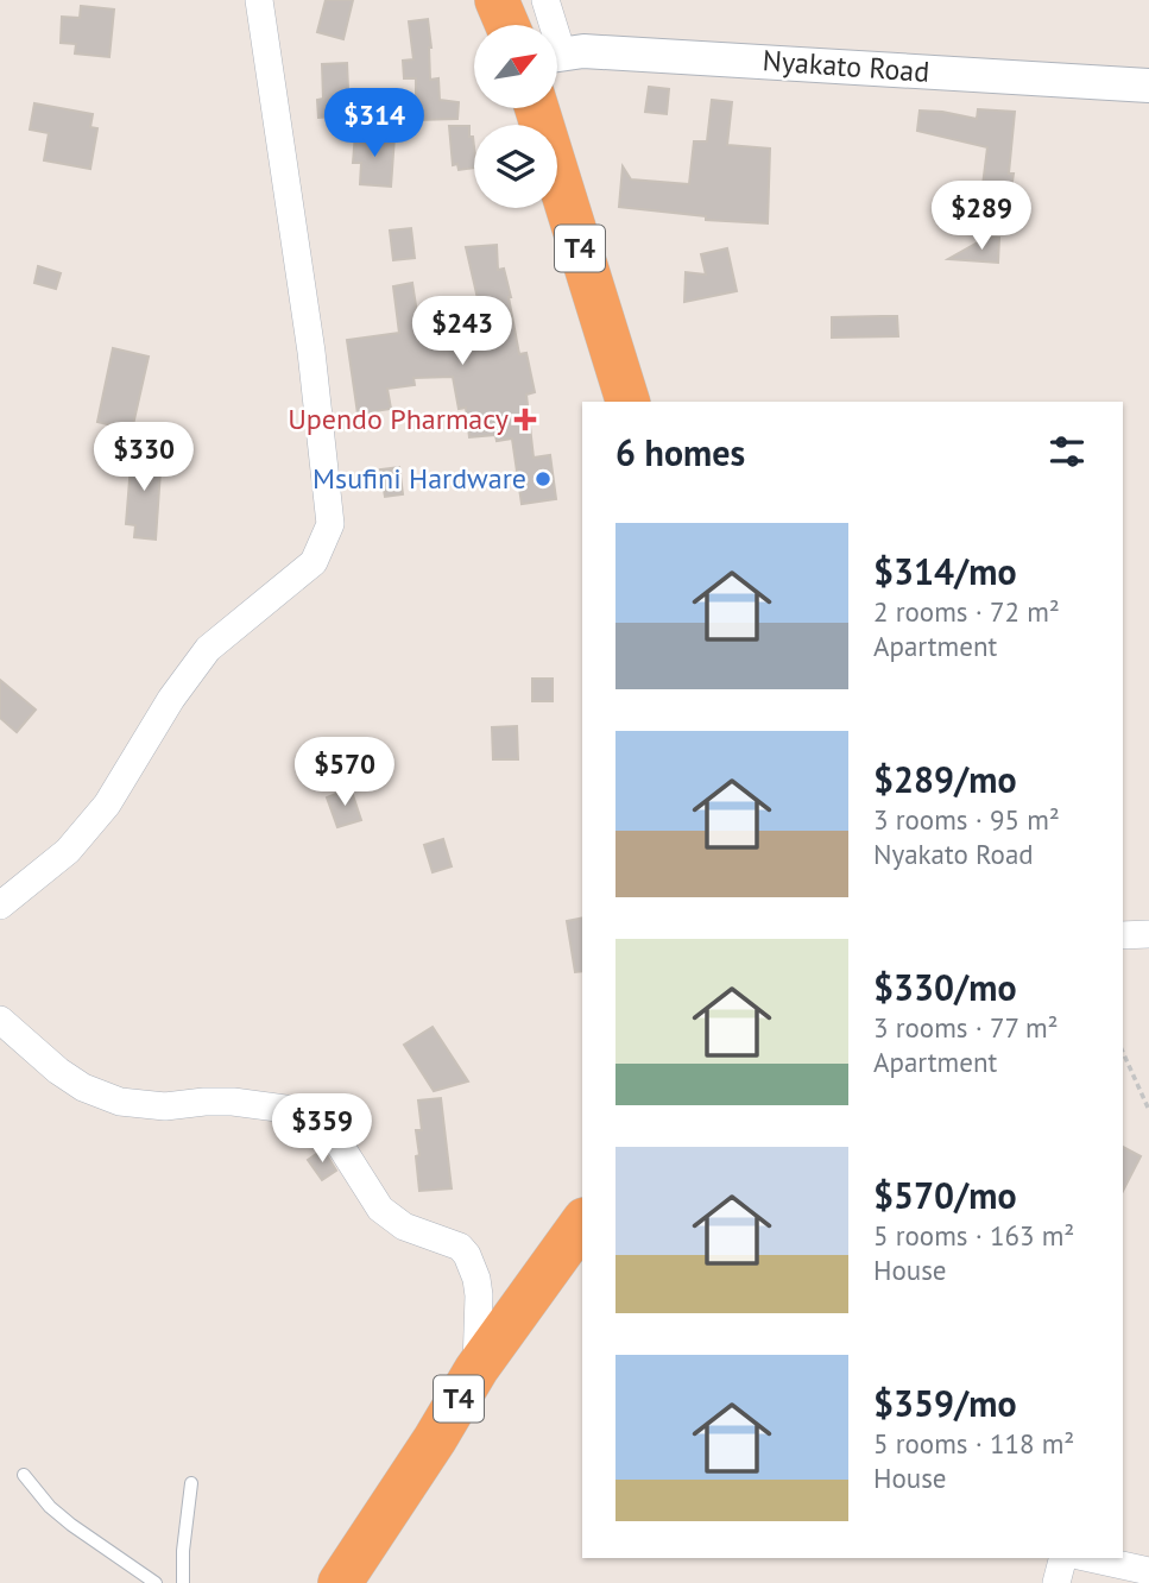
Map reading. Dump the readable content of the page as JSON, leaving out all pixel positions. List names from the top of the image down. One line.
{"streets":{"highway":["T4"],"street":["Nyakato Road"]},"places":{"health":["Upendo Pharmacy"],"other":["Msufini Hardware"]},"north":"top right","page":{"price":["$314","$289","$243","$330","$570","$359"],"heading":"6 homes","list":[{"name":"$314/mo","note":"2 rooms · 72 m² · Apartment"},{"name":"$289/mo","note":"3 rooms · 95 m² · Nyakato Road"},{"name":"$330/mo","note":"3 rooms · 77 m² · Apartment"},{"name":"$570/mo","note":"5 rooms · 163 m² · House"},{"name":"$359/mo","note":"5 rooms · 118 m² · House"}]}}
